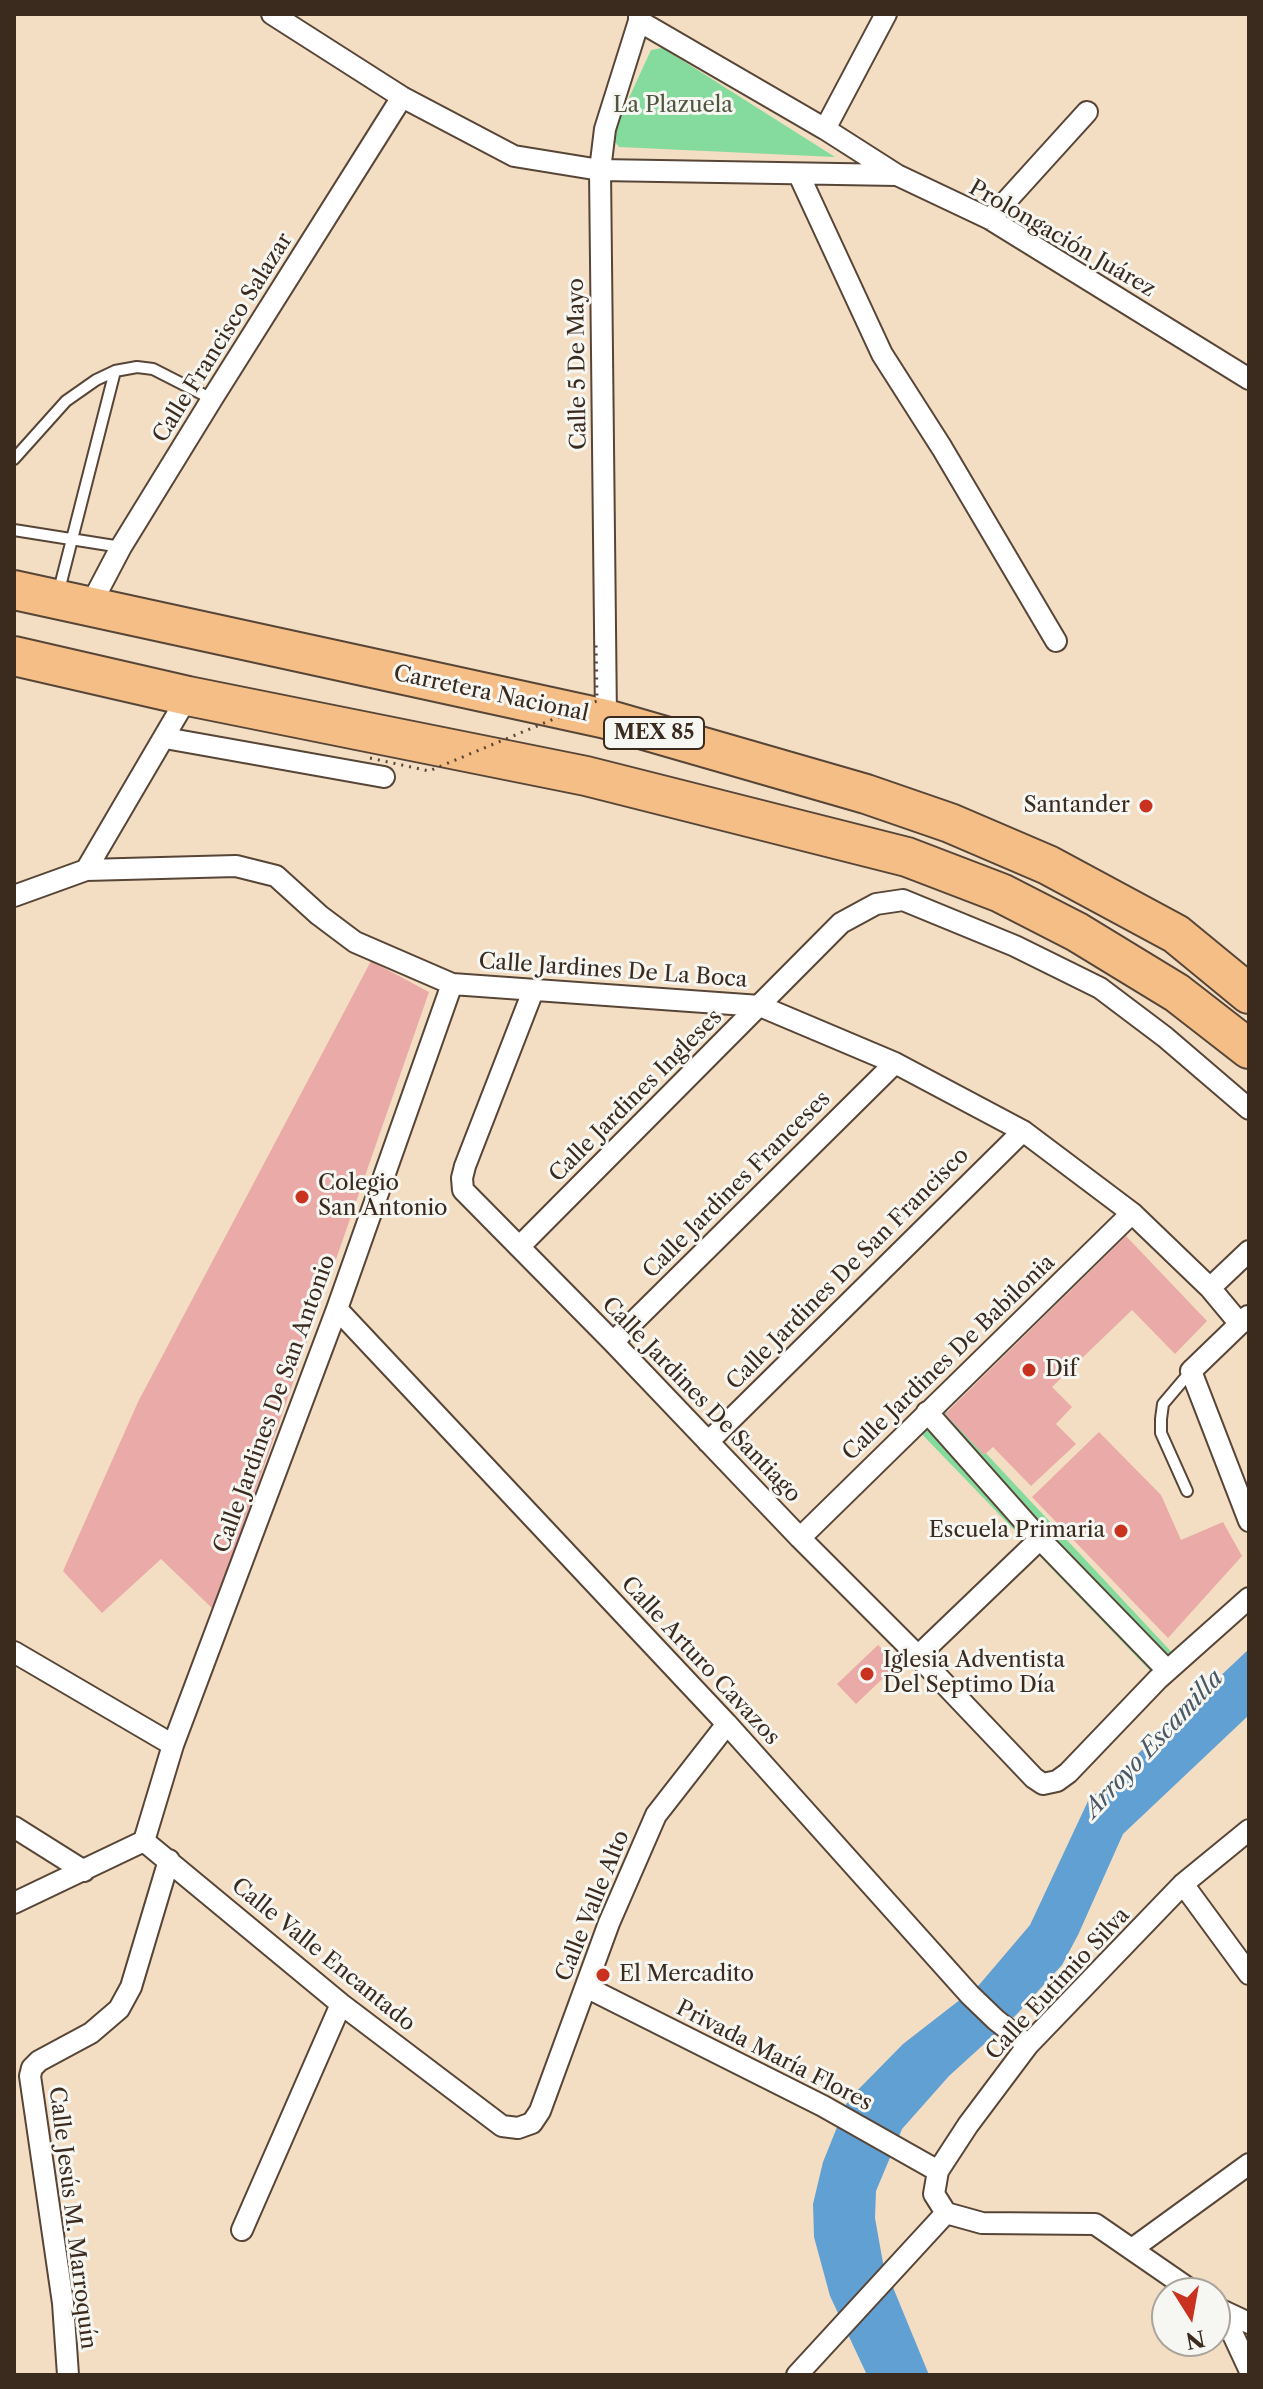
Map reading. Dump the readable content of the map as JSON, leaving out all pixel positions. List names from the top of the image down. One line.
{"streets":{"highway":["Carretera Nacional","MEX 85"],"street":["Prolongación Juárez","Calle Francisco Salazar","Calle 5 De Mayo","Calle Jardines De La Boca","Calle Jardines Ingleses","Calle Jardines Franceses","Calle Jardines De San Francisco","Calle Jardines De Babilonia","Calle Jardines De Santiago","Calle Jardines De San Antonio","Calle Arturo Cavazos","Calle Valle Alto","Calle Valle Encantado","Calle Eutimio Silva","Privada María Flores","Calle Jesús M. Marroquín"]},"crossings":[["Prolongación Juárez","Calle Francisco Salazar"],["Prolongación Juárez","Calle 5 De Mayo"],["Calle Francisco Salazar","Carretera Nacional"],["Calle 5 De Mayo","Carretera Nacional"],["Calle Jardines De La Boca","Calle Jardines Ingleses"],["Calle Jardines De La Boca","Calle Jardines Franceses"],["Calle Jardines De La Boca","Calle Jardines De San Francisco"],["Calle Jardines De La Boca","Calle Jardines De Babilonia"],["Calle Jardines De La Boca","Calle Jardines De Santiago"],["Calle Jardines De La Boca","Calle Jardines De San Antonio"],["Calle Jardines Ingleses","Calle Jardines De Santiago"],["Calle Jardines Franceses","Calle Jardines De Santiago"],["Calle Jardines De San Francisco","Calle Jardines De Santiago"],["Calle Jardines De Babilonia","Calle Jardines De Santiago"],["Calle Jardines De San Antonio","Calle Arturo Cavazos"],["Calle Jardines De San Antonio","Calle Valle Encantado"],["Calle Arturo Cavazos","Calle Valle Alto"],["Calle Arturo Cavazos","Calle Eutimio Silva"],["Calle Valle Alto","Calle Valle Encantado"],["Calle Valle Alto","Privada María Flores"],["Calle Valle Encantado","Calle Jesús M. Marroquín"],["Calle Eutimio Silva","Privada María Flores"]],"water":["Arroyo Escamilla"],"parks":["La Plazuela"],"places":["Santander","Colegio San Antonio","Dif","Escuela Primaria","Iglesia Adventista Del Septimo Día","El Mercadito"],"north":"bottom"}
